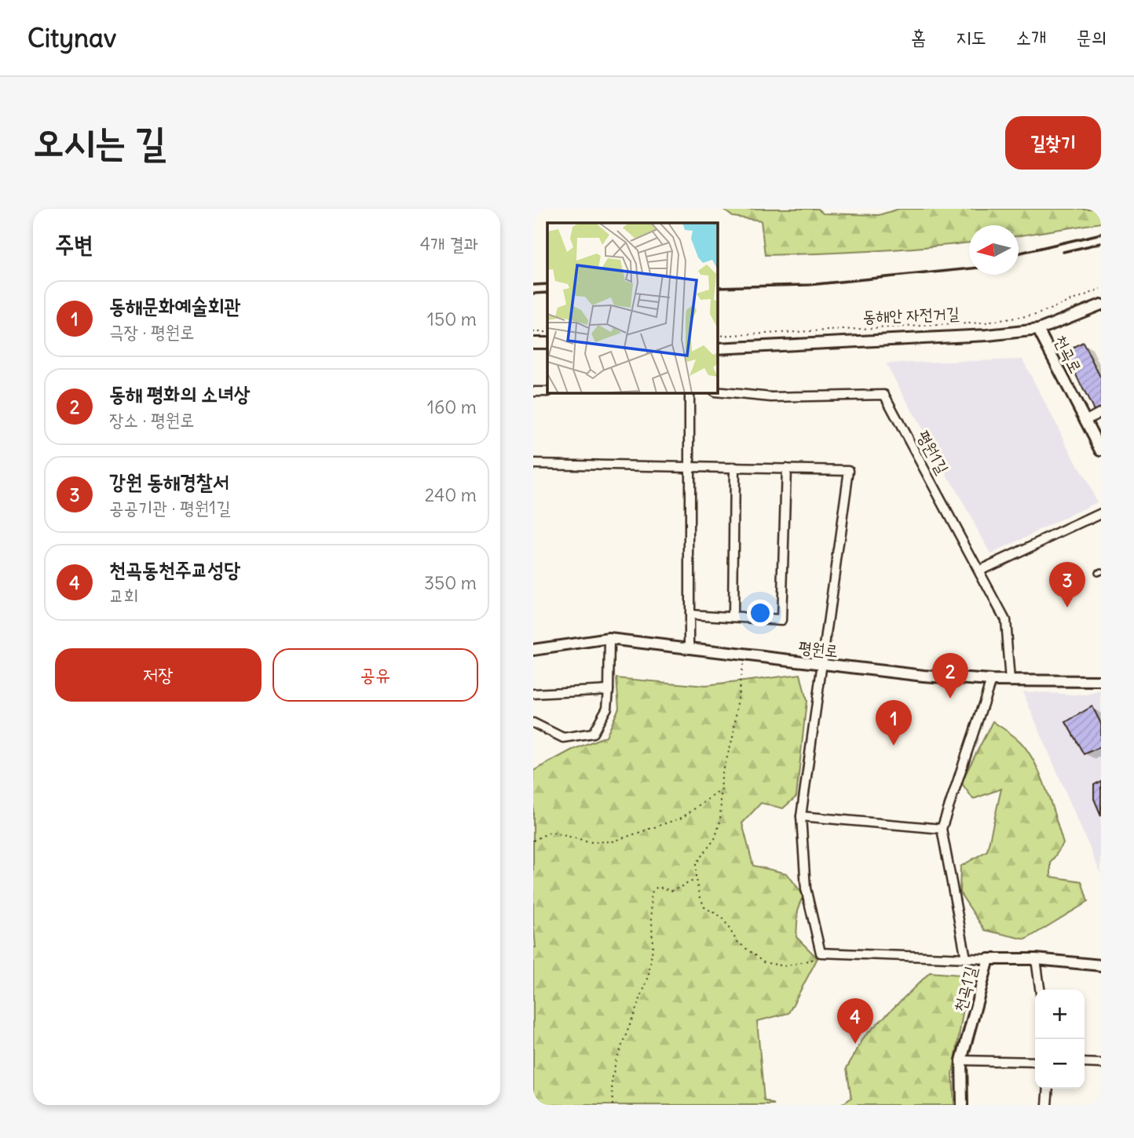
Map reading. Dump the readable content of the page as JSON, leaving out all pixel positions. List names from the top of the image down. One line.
{"streets":{"street":["천곡로","평원1길","평원로","천곡1길"],"path":["동해안 자전거길"]},"crossings":[["평원1길","평원로"]],"north":"left","page":{"header":"Citynav","nav":["홈","지도","소개","문의"],"buttons":["길찾기",["저장","공유"]],"title":"오시는 길","heading":["주변","4개 결과"],"list":[{"mark":"1","name":"동해문화예술회관","note":"극장 · 평원로","value":"150 m"},{"mark":"2","name":"동해 평화의 소녀상","note":"장소 · 평원로","value":"160 m"},{"mark":"3","name":"강원 동해경찰서","note":"공공기관 · 평원1길","value":"240 m"},{"mark":"4","name":"천곡동천주교성당","note":"교회","value":"350 m"}],"pins":["3","2","1","4"],"map_buttons":["+","−"]}}
